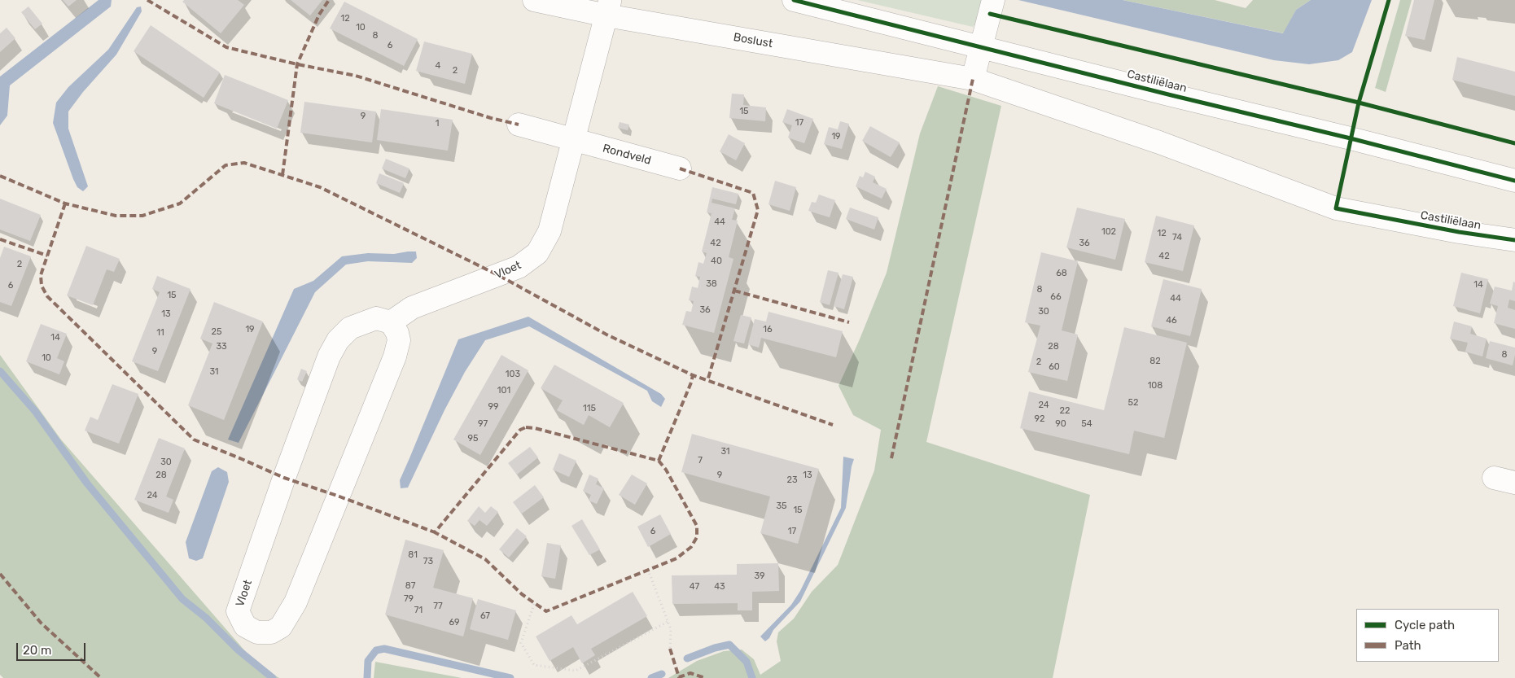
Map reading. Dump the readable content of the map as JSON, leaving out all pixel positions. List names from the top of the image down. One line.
{"streets":{"street":["Boslust","Castiliëlaan","Rondveld","Vloet"]},"crossings":[["Boslust","Castiliëlaan"],["Boslust","Vloet"],["Rondveld","Vloet"]],"house_numbers":["12","10","8","6","4","2","15","9","17","1","19","44","102","12","74","42","36","42","40","2","68","38","14","6","8","15","66","44","36","30","13","46","19","16","25","11","14","33","28","9","8","10","82","2","60","31","103","108","101","52","24","99","115","22","92","97","90","54","95","31","7","30","28","9","13","23","24","35","15","6","17","81","73","39","87","47","43","79","77","71","67","69"],"legend":["Cycle path","Path"],"scale_bar":"20 m"}
